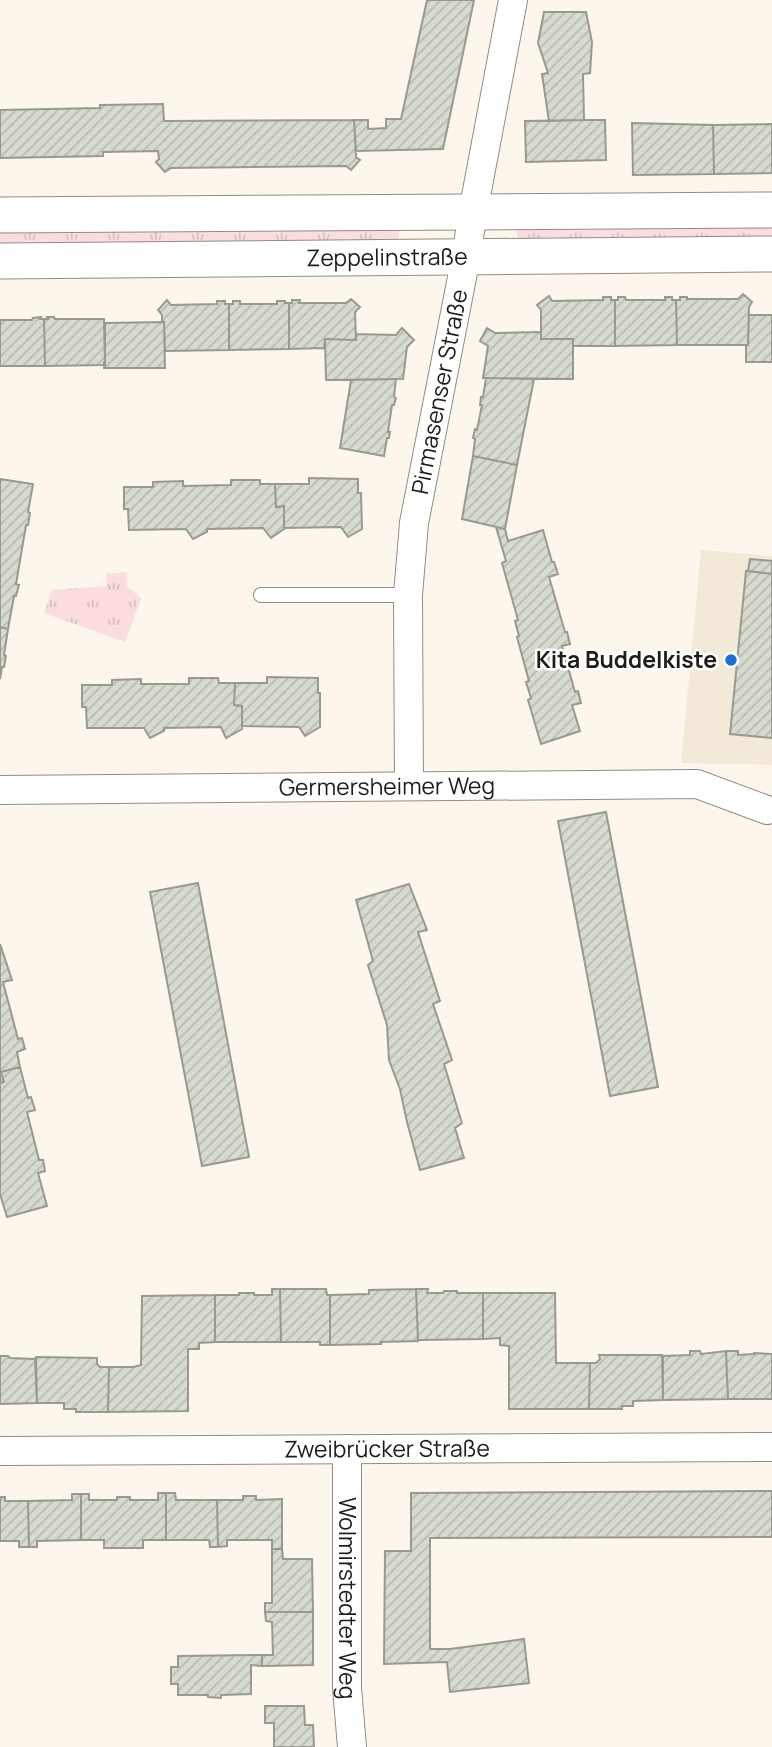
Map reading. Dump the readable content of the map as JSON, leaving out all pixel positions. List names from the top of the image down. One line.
{"streets":{"street":["Zeppelinstraße","Pirmasenser Straße","Germersheimer Weg","Zweibrücker Straße","Wolmirstedter Weg"]},"crossings":[["Zeppelinstraße","Pirmasenser Straße"],["Pirmasenser Straße","Germersheimer Weg"],["Zweibrücker Straße","Wolmirstedter Weg"]],"places":["Kita Buddelkiste"]}
